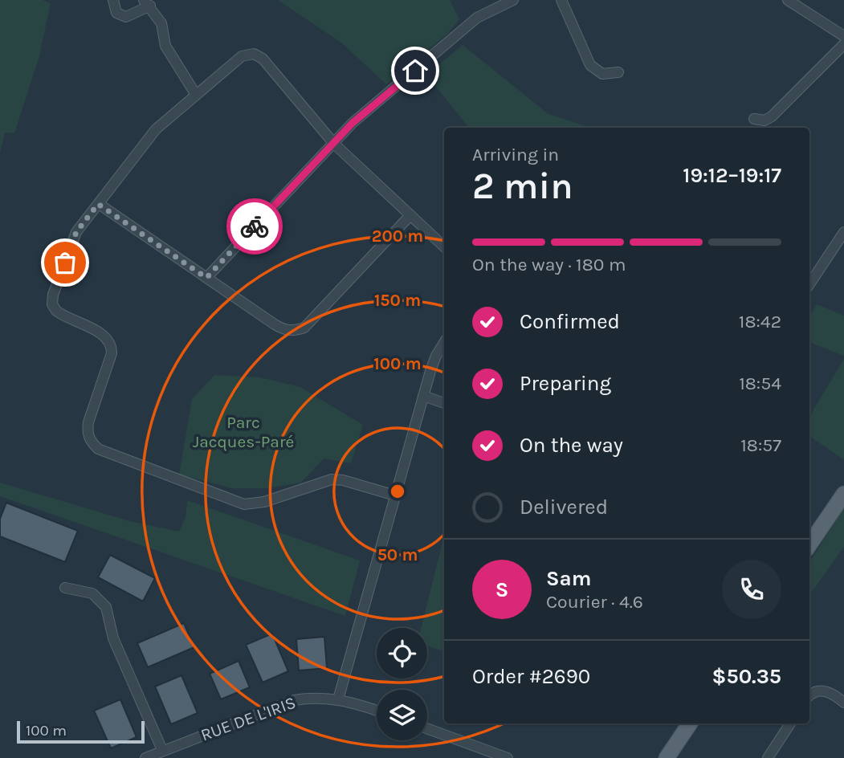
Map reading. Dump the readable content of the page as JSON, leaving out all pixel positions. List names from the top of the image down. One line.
{"streets":{"street":["RUE DE L'IRIS"]},"parks":["Parc Jacques-Paré"],"scale_bar":"100 m","page":{"heading":["2 min","Arriving in","19:12–19:17"],"panel":["Sam","Courier · 4.6","Order #2690","$50.35"],"bar":"On the way · 180 m","list":[["Confirmed","18:42"],["Preparing","18:54"],["On the way","18:57"],"Delivered"],"round":"S","scale":"100 m"},"rings":["200 m","150 m","100 m","50 m"]}
